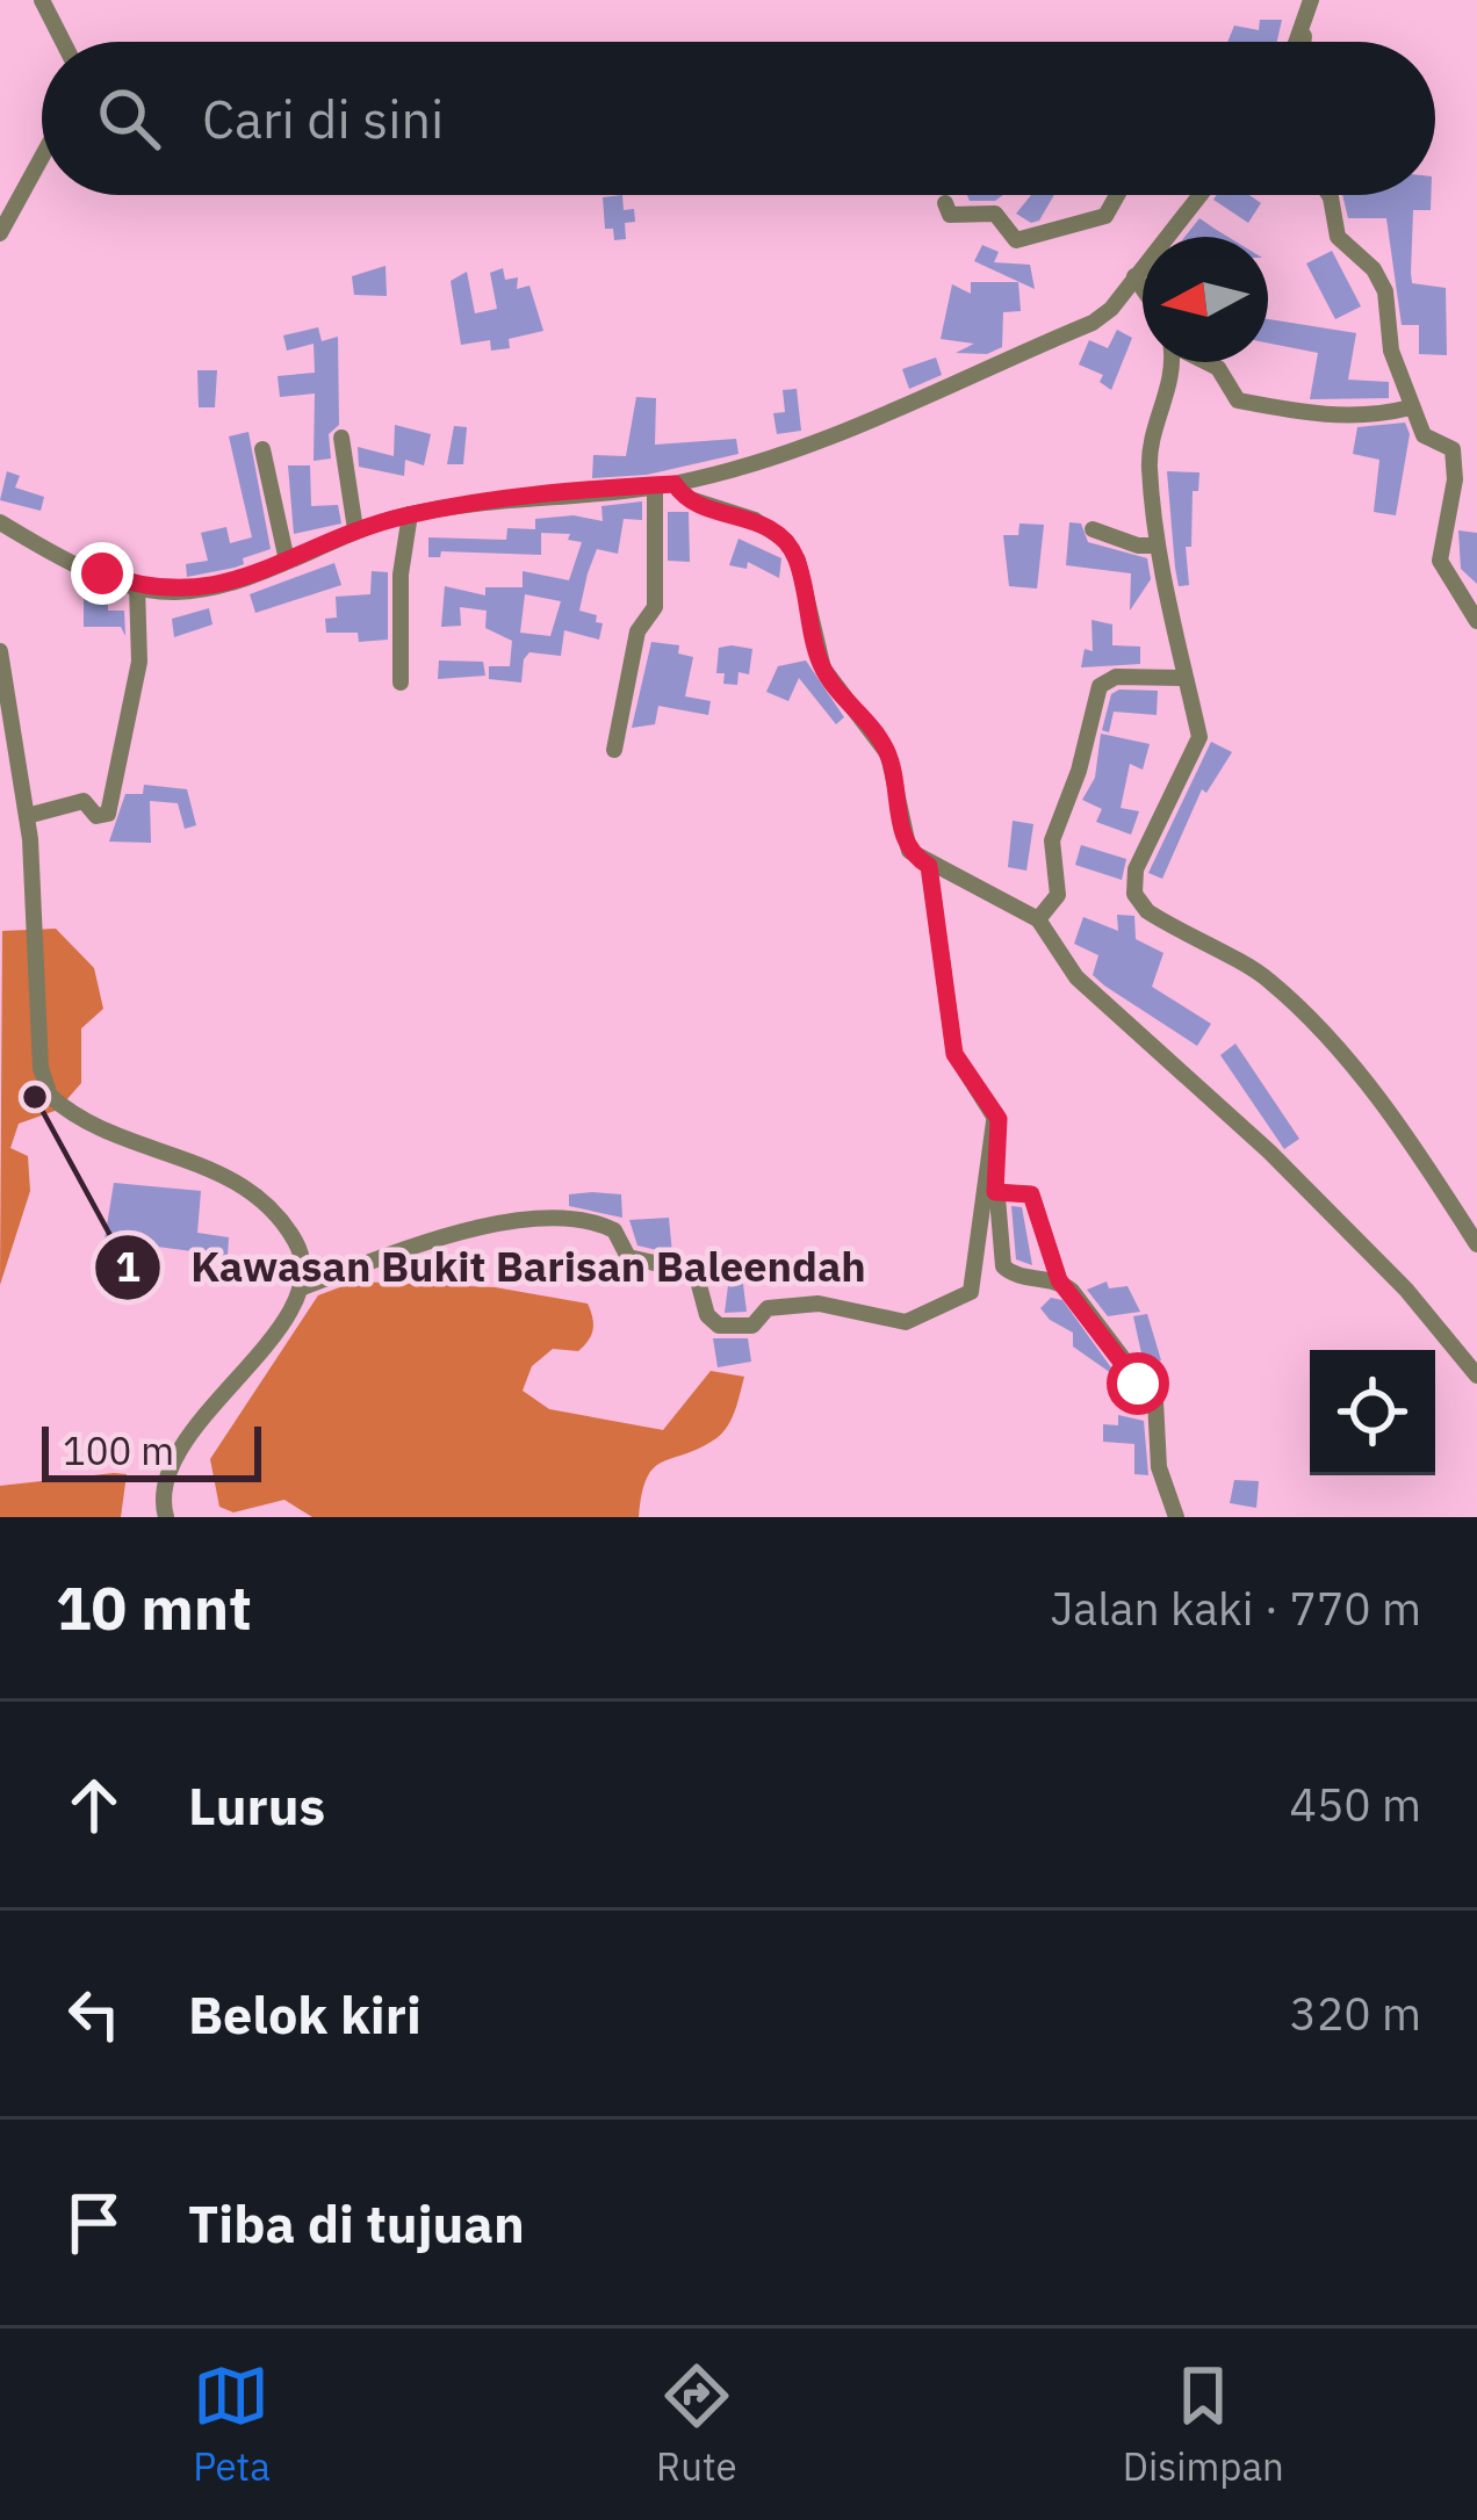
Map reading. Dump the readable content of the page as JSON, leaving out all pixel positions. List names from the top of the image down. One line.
{"places":["Kawasan Bukit Barisan Baleendah"],"scale_bar":"100 m","north":"left","page":{"search":"Cari di sini","scale":"100 m","heading":["10 mnt","Jalan kaki · 770 m"],"list":[["Lurus","450 m"],["Belok kiri","320 m"],"Tiba di tujuan"],"nav":["Peta","Rute","Disimpan"]}}
